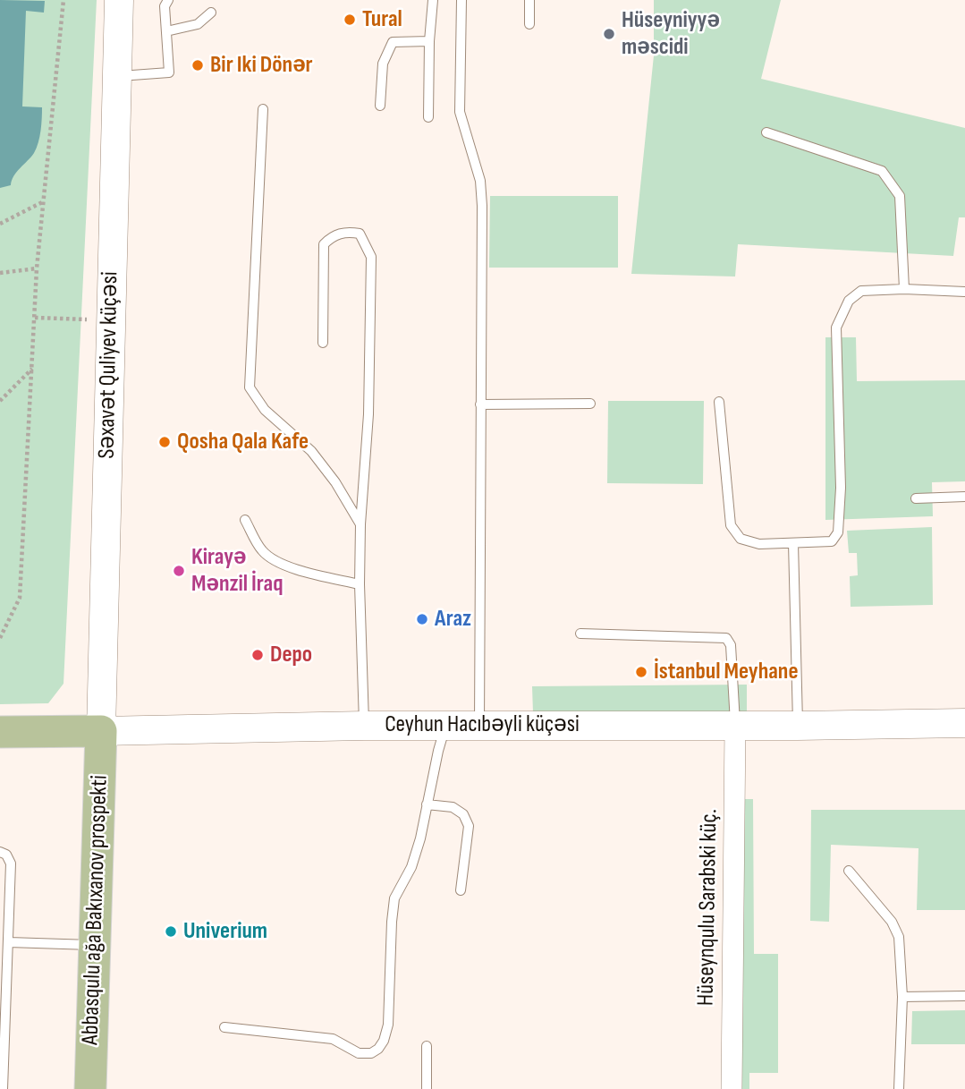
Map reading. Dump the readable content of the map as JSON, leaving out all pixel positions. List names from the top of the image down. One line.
{"streets":{"main road":["Səxavət Quliyev küçəsi","Ceyhun Hacıbəyli küçəsi","Abbasqulu ağa Bakıxanov prospekti"],"street":["Hüseynqulu Sarabski küç."]},"crossings":[["Səxavət Quliyev küçəsi","Ceyhun Hacıbəyli küçəsi"],["Səxavət Quliyev küçəsi","Abbasqulu ağa Bakıxanov prospekti"],["Ceyhun Hacıbəyli küçəsi","Hüseynqulu Sarabski küç."],["Ceyhun Hacıbəyli küçəsi","Abbasqulu ağa Bakıxanov prospekti"]],"places":["Tural","Hüseyniyyə məscidi","Bir Iki Dönər","Qosha Qala Kafe","Kirayə Mənzil İraq","Araz","Depo","İstanbul Meyhane","Univerium"]}
